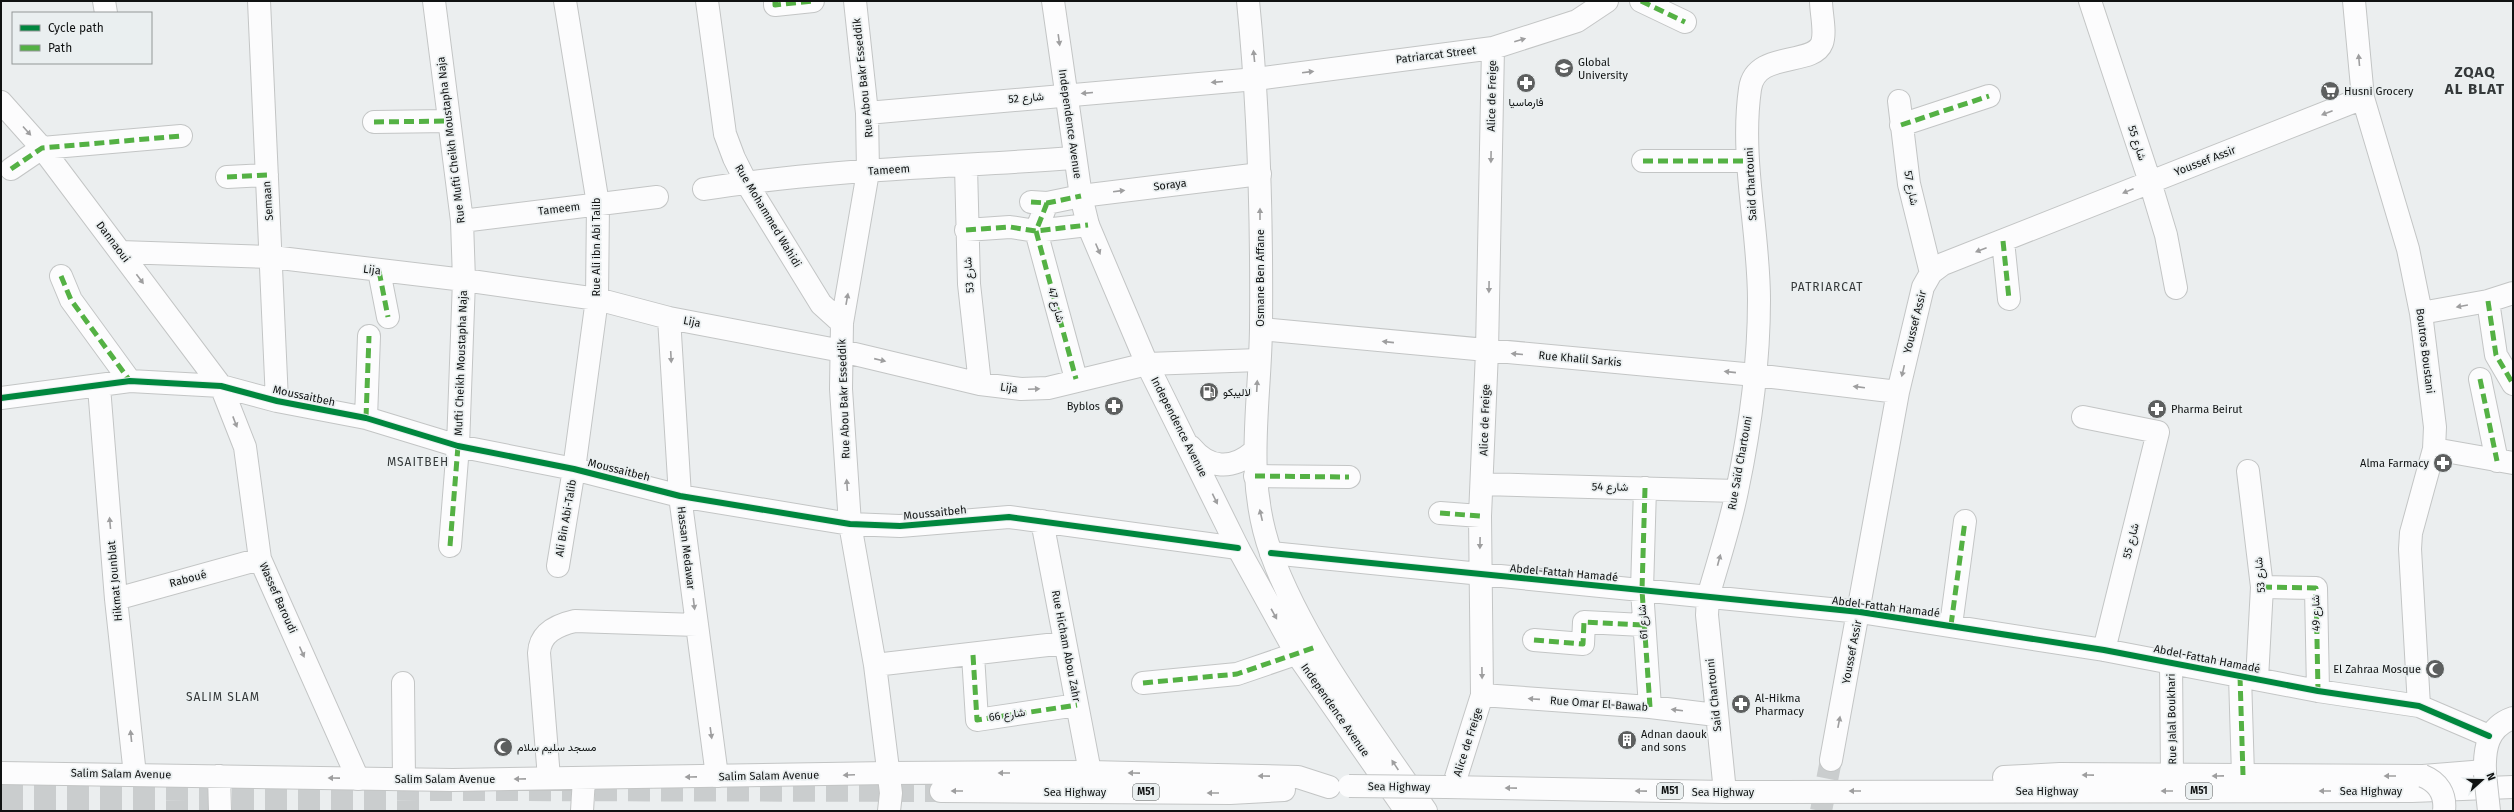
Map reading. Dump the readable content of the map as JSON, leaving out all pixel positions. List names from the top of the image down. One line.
{"streets":{"main road":["Patriarcat Street","Rue Abou Bakr Esseddik","Alice de Freige","شارع 52","Independence Avenue","Rue Mufti Cheikh Moustapha Naja","شارع 55","Youssef Assir","Tameem","Said Chartouni","Soraya","شارع 57","Semaan","Rue Mohammed Wahidi","Dannaoui","Rue Ali ibn Abi Talib","Lija","شارع 53","Osmane Ben Affane","شارع 47","Boutros Boustani","Rue Khalil Sarkis","Mufti Cheikh Moustapha Naja","Moussaitbeh","Rue Saïd Chartouni","شارع 54","Ali Bin Abi-Talib","Hassan Medawar","Abdel-Fattah Hamadé","Raboué","Hikmat Jounblat","Wassef Baroudi","شارع 49","شارع 61","Rue Hicham Abou Zahr","Rue Omar El-Bawab","شارع 66","Rue Jalal Boukhari","Salim Salam Avenue","Sea Highway","M51"]},"crossings":[["Patriarcat Street","Alice de Freige"],["Patriarcat Street","شارع 52"],["Patriarcat Street","Osmane Ben Affane"],["Rue Abou Bakr Esseddik","شارع 52"],["Rue Abou Bakr Esseddik","Tameem"],["Rue Abou Bakr Esseddik","Rue Mohammed Wahidi"],["Rue Abou Bakr Esseddik","Lija"],["Rue Abou Bakr Esseddik","Moussaitbeh"],["Rue Abou Bakr Esseddik","Salim Salam Avenue"],["Alice de Freige","Rue Khalil Sarkis"],["Alice de Freige","شارع 54"],["Alice de Freige","Abdel-Fattah Hamadé"],["Alice de Freige","Rue Omar El-Bawab"],["Alice de Freige","Sea Highway"],["شارع 52","Independence Avenue"],["شارع 52","Osmane Ben Affane"],["Independence Avenue","Tameem"],["Independence Avenue","Soraya"],["Independence Avenue","Lija"],["Independence Avenue","Osmane Ben Affane"],["Independence Avenue","Moussaitbeh"],["Independence Avenue","Abdel-Fattah Hamadé"],["Rue Mufti Cheikh Moustapha Naja","Tameem"],["Rue Mufti Cheikh Moustapha Naja","Lija"],["Rue Mufti Cheikh Moustapha Naja","Mufti Cheikh Moustapha Naja"],["شارع 55","Youssef Assir"],["شارع 55","Abdel-Fattah Hamadé"],["Youssef Assir","شارع 57"],["Youssef Assir","Boutros Boustani"],["Youssef Assir","Rue Khalil Sarkis"],["Youssef Assir","Abdel-Fattah Hamadé"],["Tameem","Rue Mohammed Wahidi"],["Tameem","Rue Ali ibn Abi Talib"],["Tameem","شارع 53"],["Said Chartouni","Rue Khalil Sarkis"],["Said Chartouni","Rue Saïd Chartouni"],["Said Chartouni","Abdel-Fattah Hamadé"],["Said Chartouni","Rue Omar El-Bawab"],["Said Chartouni","Sea Highway"],["Soraya","Osmane Ben Affane"],["Soraya","شارع 47"],["Semaan","Lija"],["Semaan","Moussaitbeh"],["Dannaoui","Lija"],["Dannaoui","Moussaitbeh"],["Dannaoui","Wassef Baroudi"],["Rue Ali ibn Abi Talib","Lija"],["Rue Ali ibn Abi Talib","Moussaitbeh"],["Rue Ali ibn Abi Talib","Ali Bin Abi-Talib"],["Lija","شارع 53"],["Lija","Osmane Ben Affane"],["Lija","شارع 47"],["Lija","Mufti Cheikh Moustapha Naja"],["Lija","Hassan Medawar"],["شارع 53","Abdel-Fattah Hamadé"],["شارع 53","شارع 49"],["Osmane Ben Affane","Rue Khalil Sarkis"],["Osmane Ben Affane","Abdel-Fattah Hamadé"],["Boutros Boustani","Abdel-Fattah Hamadé"],["Rue Khalil Sarkis","Rue Saïd Chartouni"],["Mufti Cheikh Moustapha Naja","Moussaitbeh"],["Moussaitbeh","Ali Bin Abi-Talib"],["Moussaitbeh","Hassan Medawar"],["Moussaitbeh","Hikmat Jounblat"],["Moussaitbeh","Wassef Baroudi"],["Moussaitbeh","Rue Hicham Abou Zahr"],["Rue Saïd Chartouni","شارع 54"],["Rue Saïd Chartouni","Abdel-Fattah Hamadé"],["شارع 54","شارع 61"],["Hassan Medawar","Salim Salam Avenue"],["Abdel-Fattah Hamadé","شارع 49"],["Abdel-Fattah Hamadé","شارع 61"],["Abdel-Fattah Hamadé","Rue Jalal Boukhari"],["Raboué","Hikmat Jounblat"],["Raboué","Wassef Baroudi"],["Hikmat Jounblat","Salim Salam Avenue"],["Wassef Baroudi","Salim Salam Avenue"],["شارع 61","Rue Omar El-Bawab"],["Rue Hicham Abou Zahr","شارع 66"],["Rue Hicham Abou Zahr","Salim Salam Avenue"],["Salim Salam Avenue","Sea Highway"]],"one_way":["Patriarcat Street","Rue Abou Bakr Esseddik","Alice de Freige","شارع 52","Soraya","Osmane Ben Affane","Rue Khalil Sarkis","Rue Saïd Chartouni","Hassan Medawar","Hikmat Jounblat","Rue Omar El-Bawab"],"districts":["ZQAQ AL BLAT","PATRIARCAT","MSAITBEH","SALIM SLAM"],"places":{"school or university":["Global University"],"pharmacy":["فارماسيا","Byblos","Pharma Beirut","Alma Farmacy","Al-Hikma Pharmacy"],"supermarket":["Husni Grocery"],"fuel station":["لاليبكو"],"mosque":["El Zahraa Mosque","مسجد سليم سلام"],"building":["Adnan daouk and sons"]},"legend":["Cycle path","Path"],"north":"right"}
